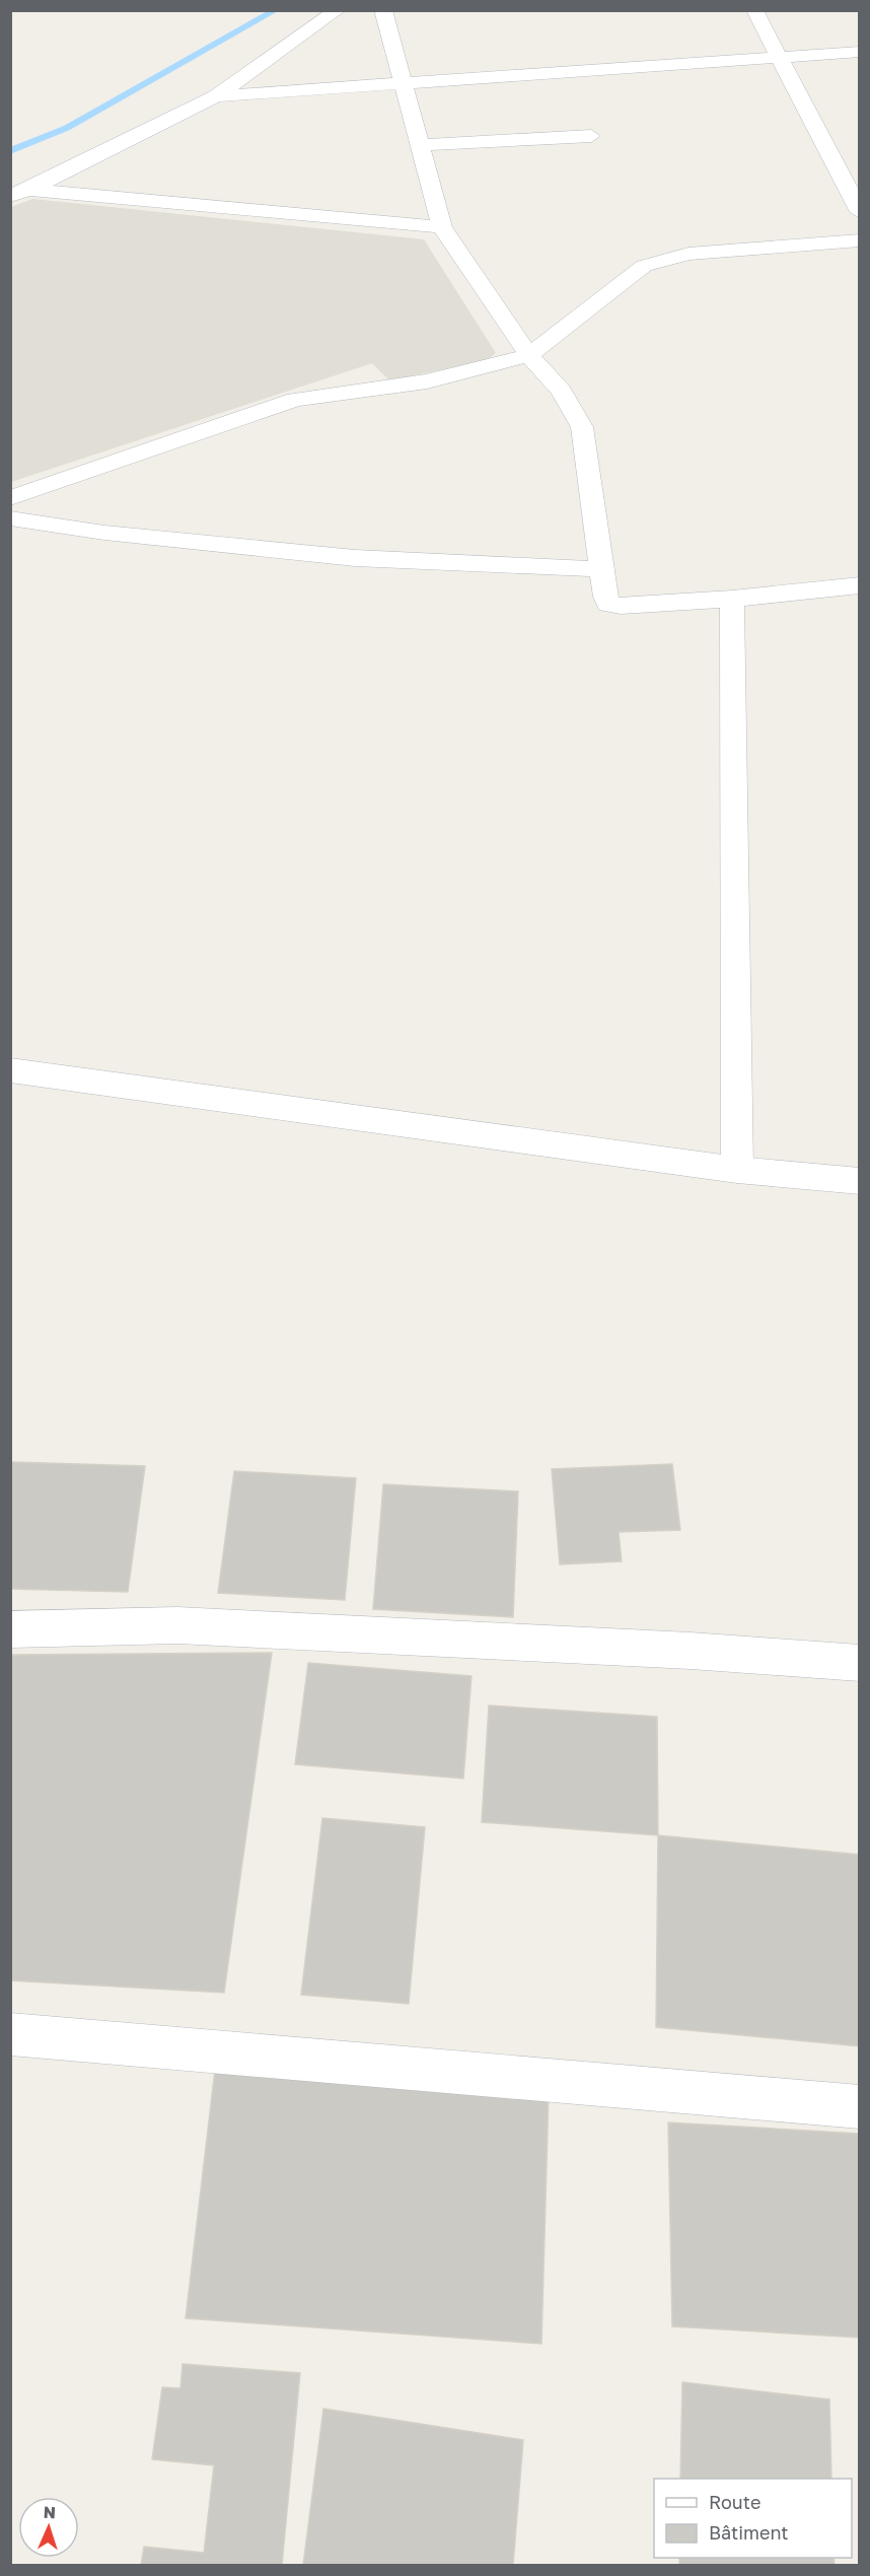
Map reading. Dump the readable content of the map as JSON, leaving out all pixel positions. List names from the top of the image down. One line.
{"legend":["Route","Bâtiment"],"north":"top"}
